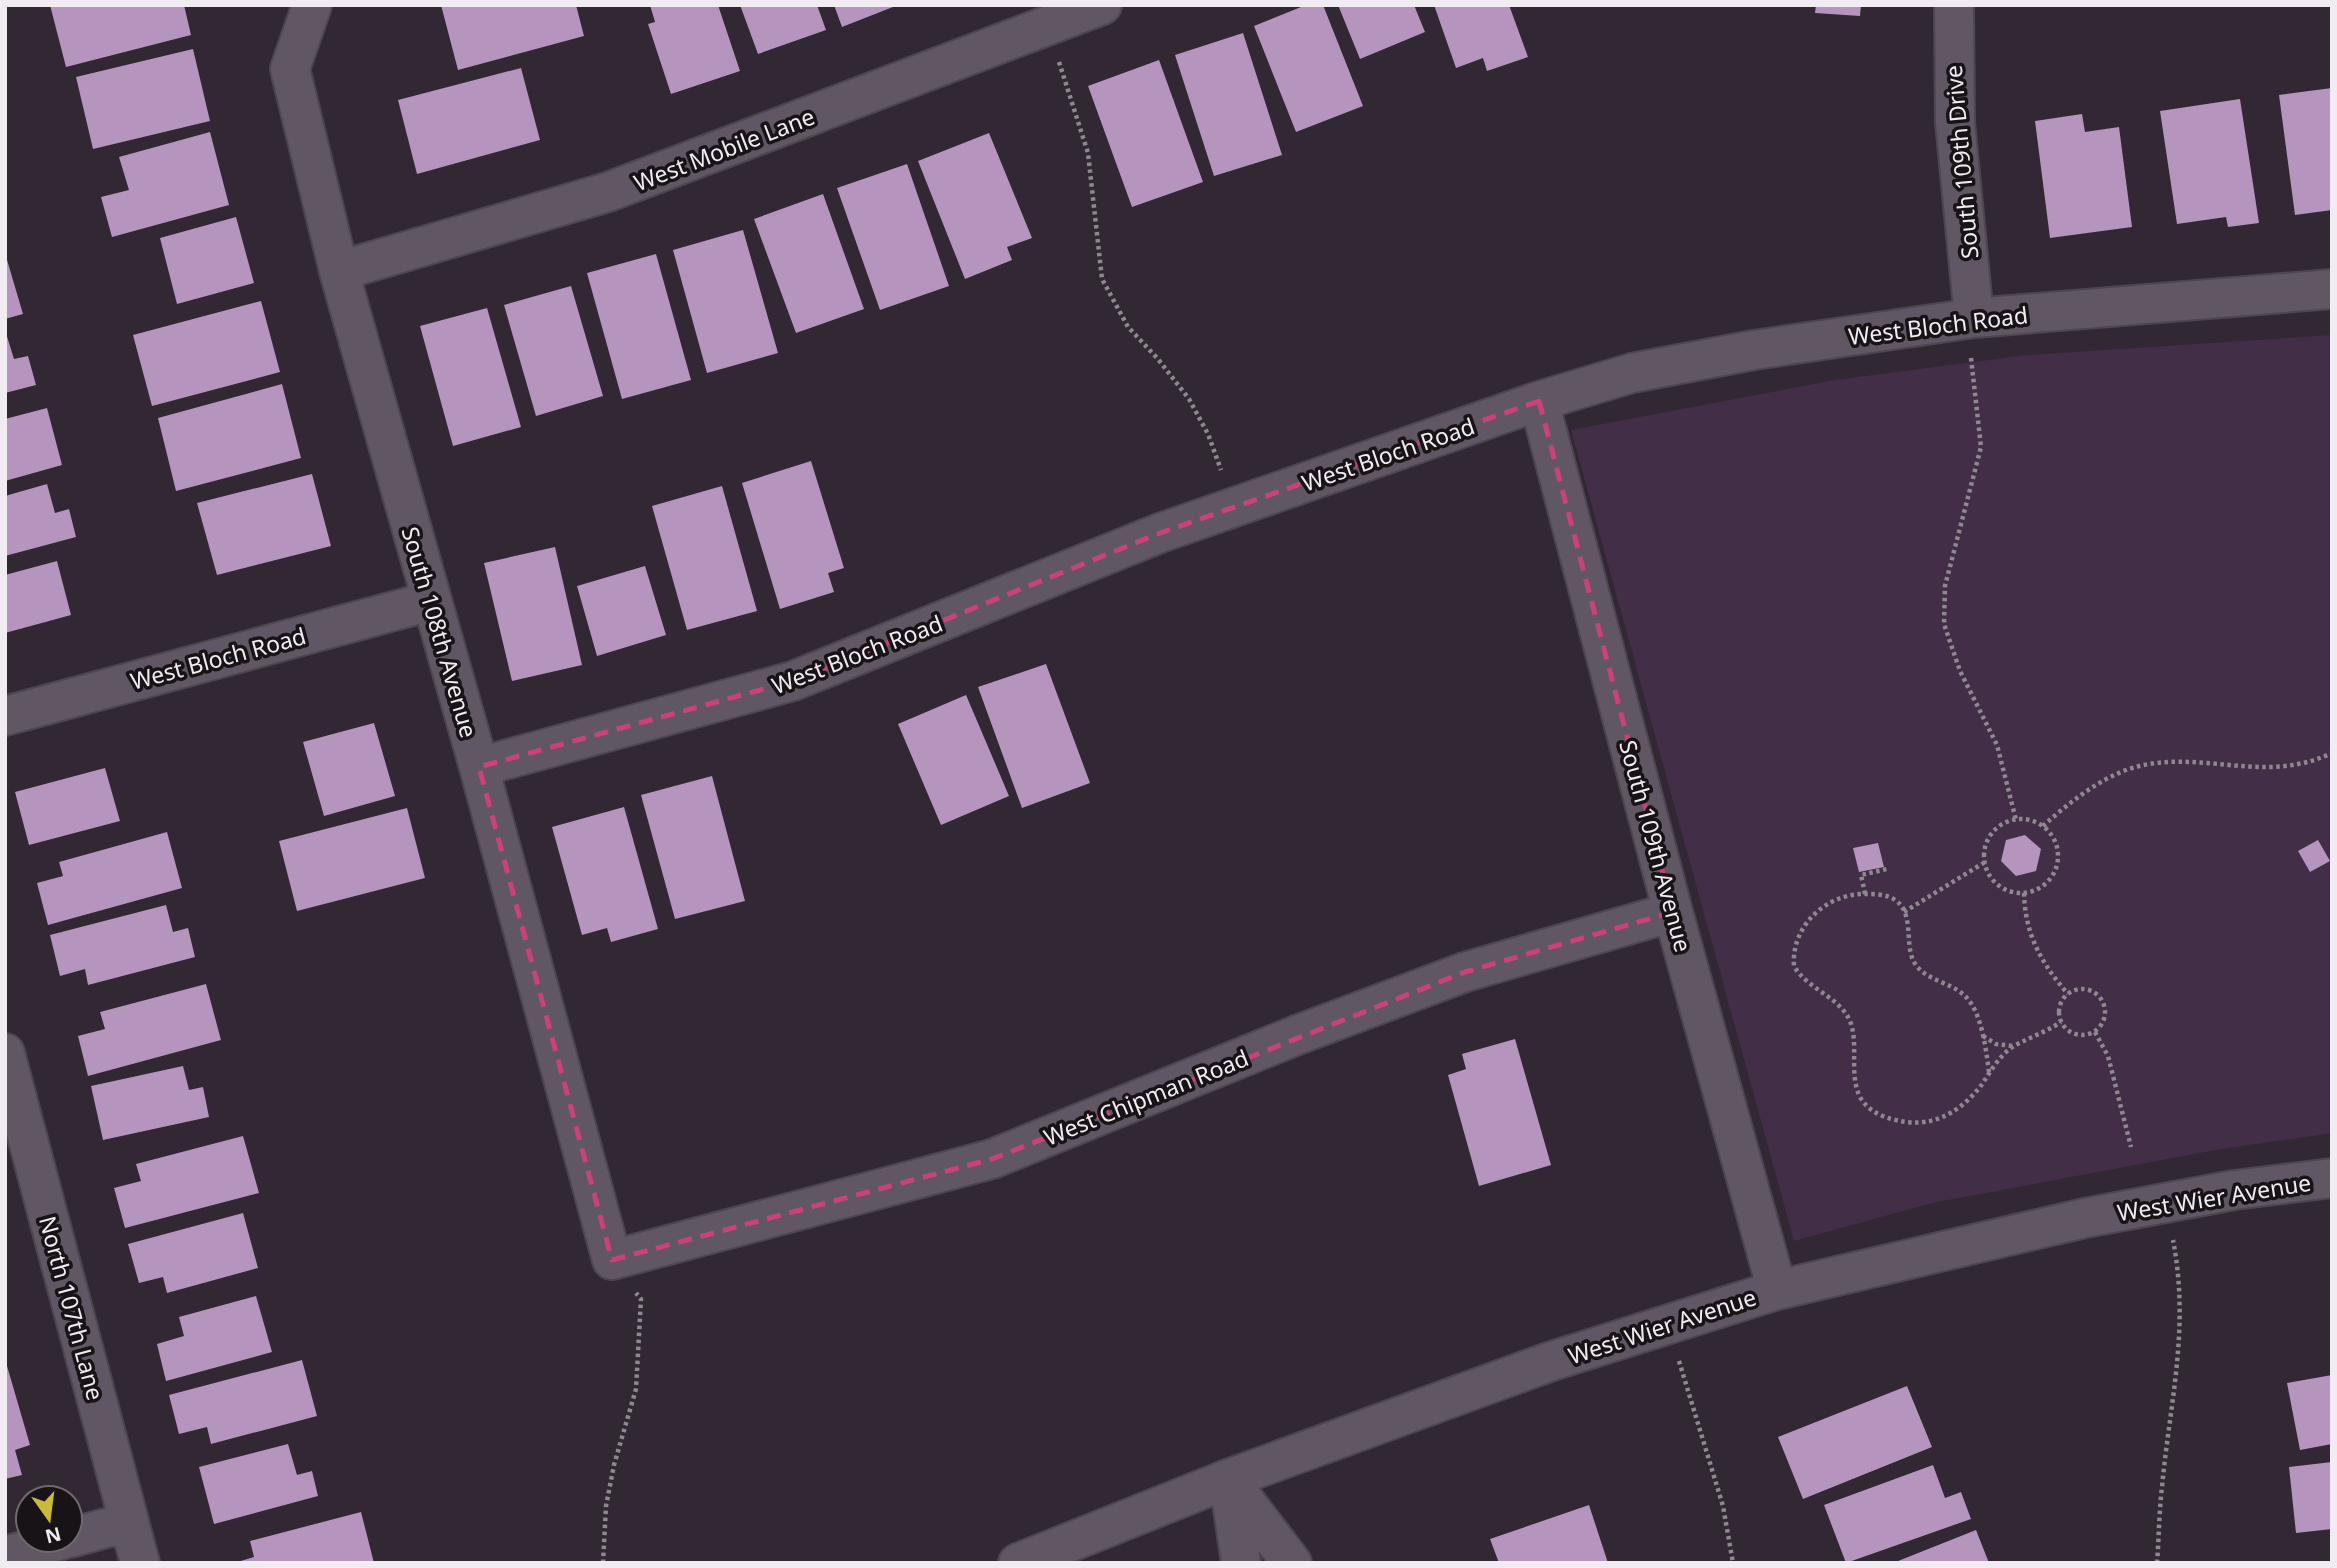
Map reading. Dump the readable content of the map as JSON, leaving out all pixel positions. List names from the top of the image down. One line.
{"streets":{"street":["West Mobile Lane","South 109th Drive","West Bloch Road","South 108th Avenue","South 109th Avenue","West Chipman Road","West Wier Avenue","North 107th Lane"]},"crossings":[["West Mobile Lane","South 108th Avenue"],["South 109th Drive","West Bloch Road"],["West Bloch Road","South 108th Avenue"],["West Bloch Road","South 109th Avenue"],["South 108th Avenue","West Chipman Road"],["South 109th Avenue","West Chipman Road"],["South 109th Avenue","West Wier Avenue"]],"north":"bottom"}
